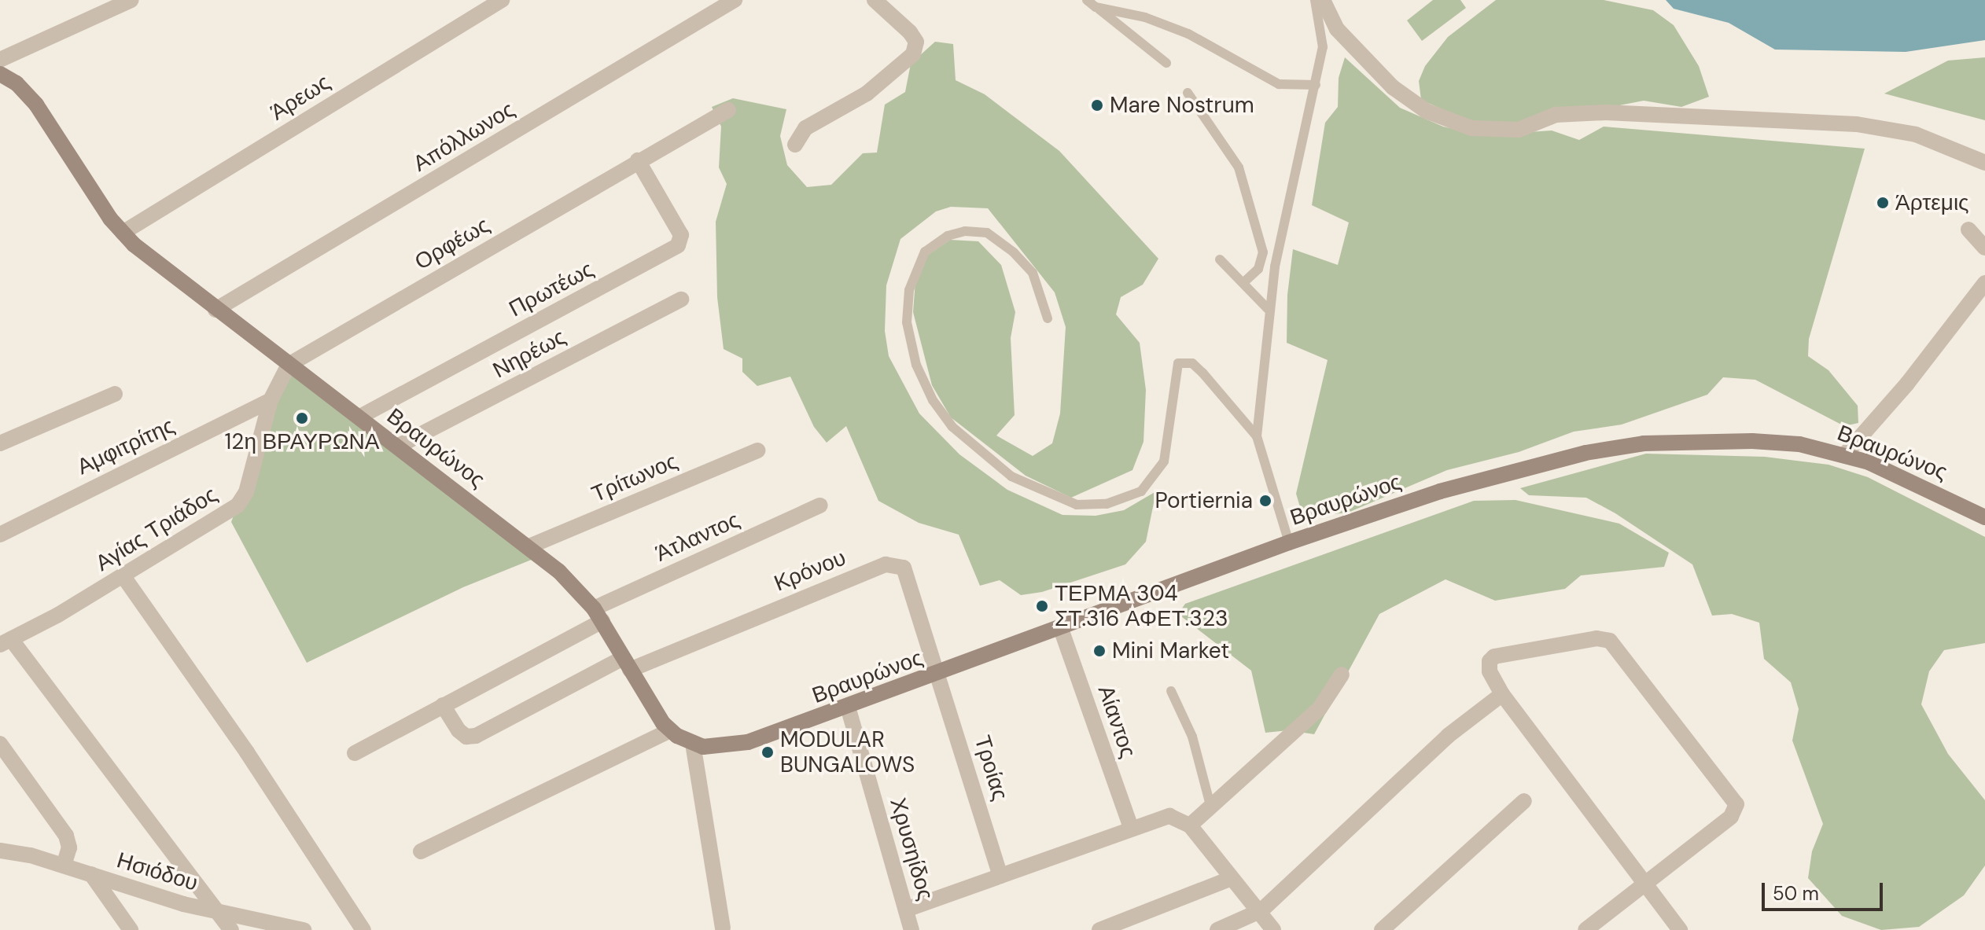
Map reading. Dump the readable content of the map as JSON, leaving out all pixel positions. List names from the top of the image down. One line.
{"streets":{"main road":["Βραυρώνος"],"street":["Άρεως","Απόλλωνος","Ορφέως","Πρωτέως","Νηρέως","Αμφιτρίτης","Τρίτωνος","Αγίας Τριάδος","Άτλαντος","Κρόνου","Αίαντος","Τροίας","Χρυσηίδος","Ησιόδου"]},"crossings":[["Άρεως","Βραυρώνος"],["Απόλλωνος","Βραυρώνος"],["Ορφέως","Πρωτέως"],["Ορφέως","Βραυρώνος"],["Ορφέως","Αγίας Τριάδος"],["Πρωτέως","Βραυρώνος"],["Νηρέως","Βραυρώνος"],["Αμφιτρίτης","Αγίας Τριάδος"],["Βραυρώνος","Τρίτωνος"],["Βραυρώνος","Αγίας Τριάδος"],["Βραυρώνος","Άτλαντος"],["Βραυρώνος","Κρόνου"],["Βραυρώνος","Αίαντος"],["Βραυρώνος","Τροίας"],["Βραυρώνος","Χρυσηίδος"],["Κρόνου","Τροίας"]],"places":["Mare Nostrum","Άρτεμις","12η ΒΡΑΥΡΩΝΑ","Portiernia","ΤΕΡΜΑ 304 ΣΤ.316 ΑΦΕΤ.323","Mini Market","MODULAR BUNGALOWS"],"scale_bar":"50 m"}
